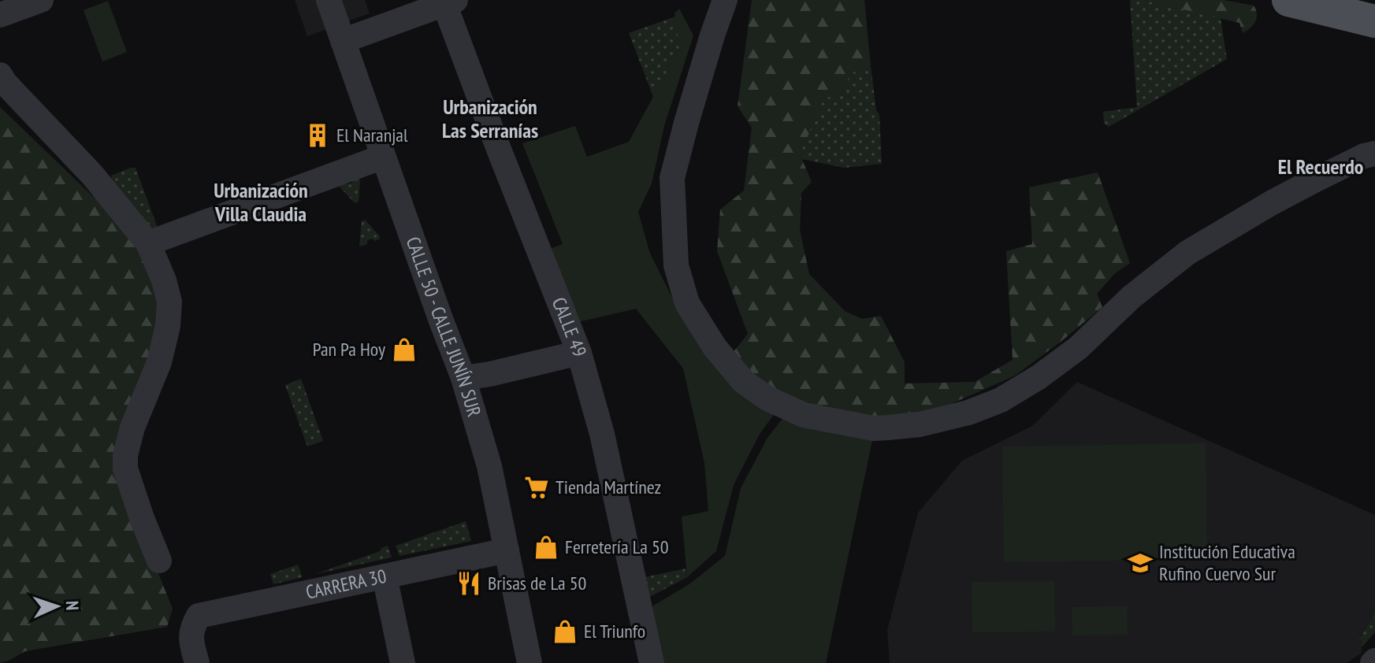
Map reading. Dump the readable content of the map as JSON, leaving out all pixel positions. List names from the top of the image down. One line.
{"streets":{"street":["CALLE 50 - CALLE JUNÍN SUR","CALLE 49","CARRERA 30"]},"crossings":[["CALLE 50 - CALLE JUNÍN SUR","CARRERA 30"]],"districts":["Urbanización Las Serranías","El Recuerdo","Urbanización Villa Claudia"],"places":{"building":["El Naranjal"],"shop":["Pan Pa Hoy","Ferretería La 50","El Triunfo"],"supermarket":["Tienda Martínez"],"school or university":["Institución Educativa Rufino Cuervo Sur"],"restaurant":["Brisas de La 50"]},"north":"right"}
